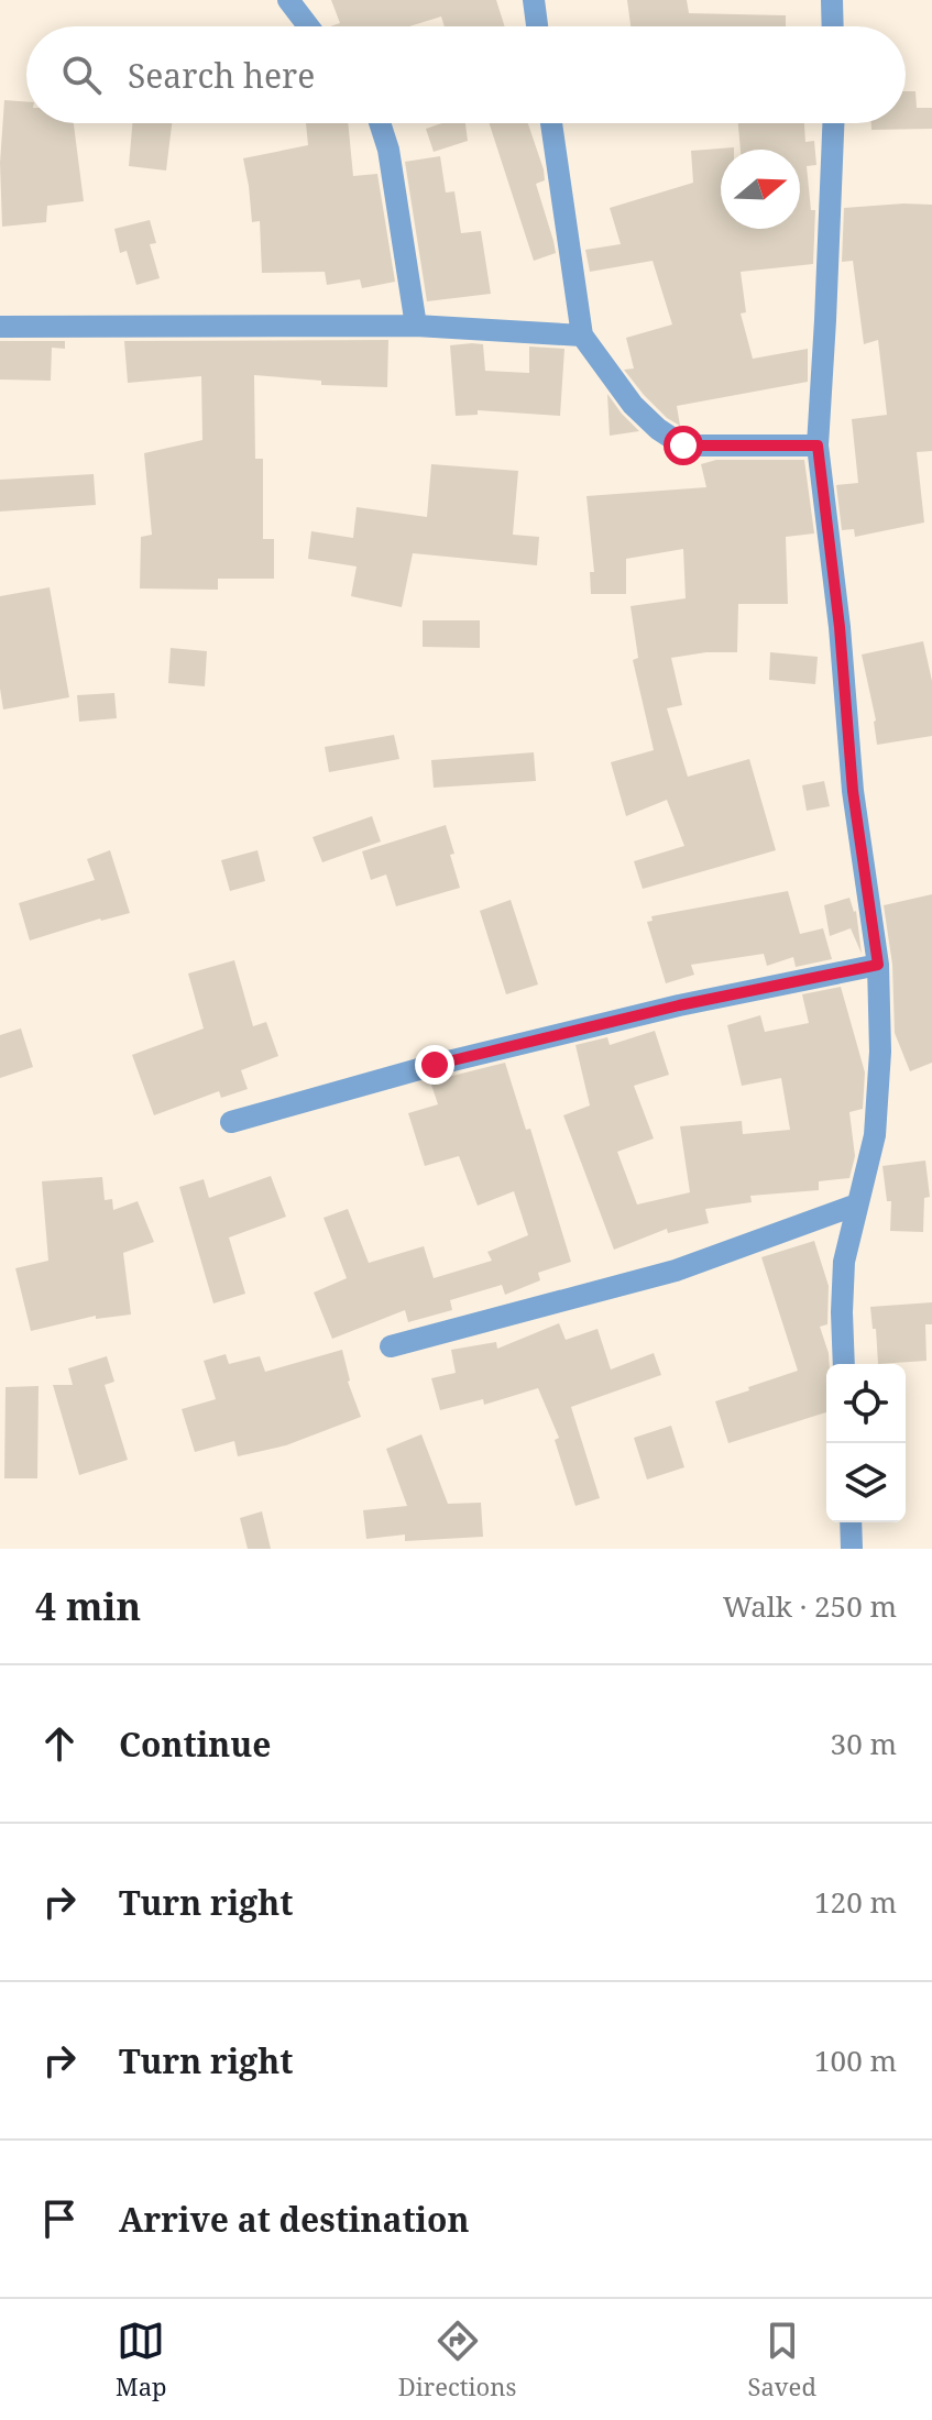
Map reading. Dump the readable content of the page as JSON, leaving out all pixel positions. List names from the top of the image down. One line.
{"north":"right","page":{"search":"Search here","heading":["4 min","Walk · 250 m"],"list":[["Continue","30 m"],["Turn right","120 m"],["Turn right","100 m"],"Arrive at destination"],"nav":["Map","Directions","Saved"]}}
